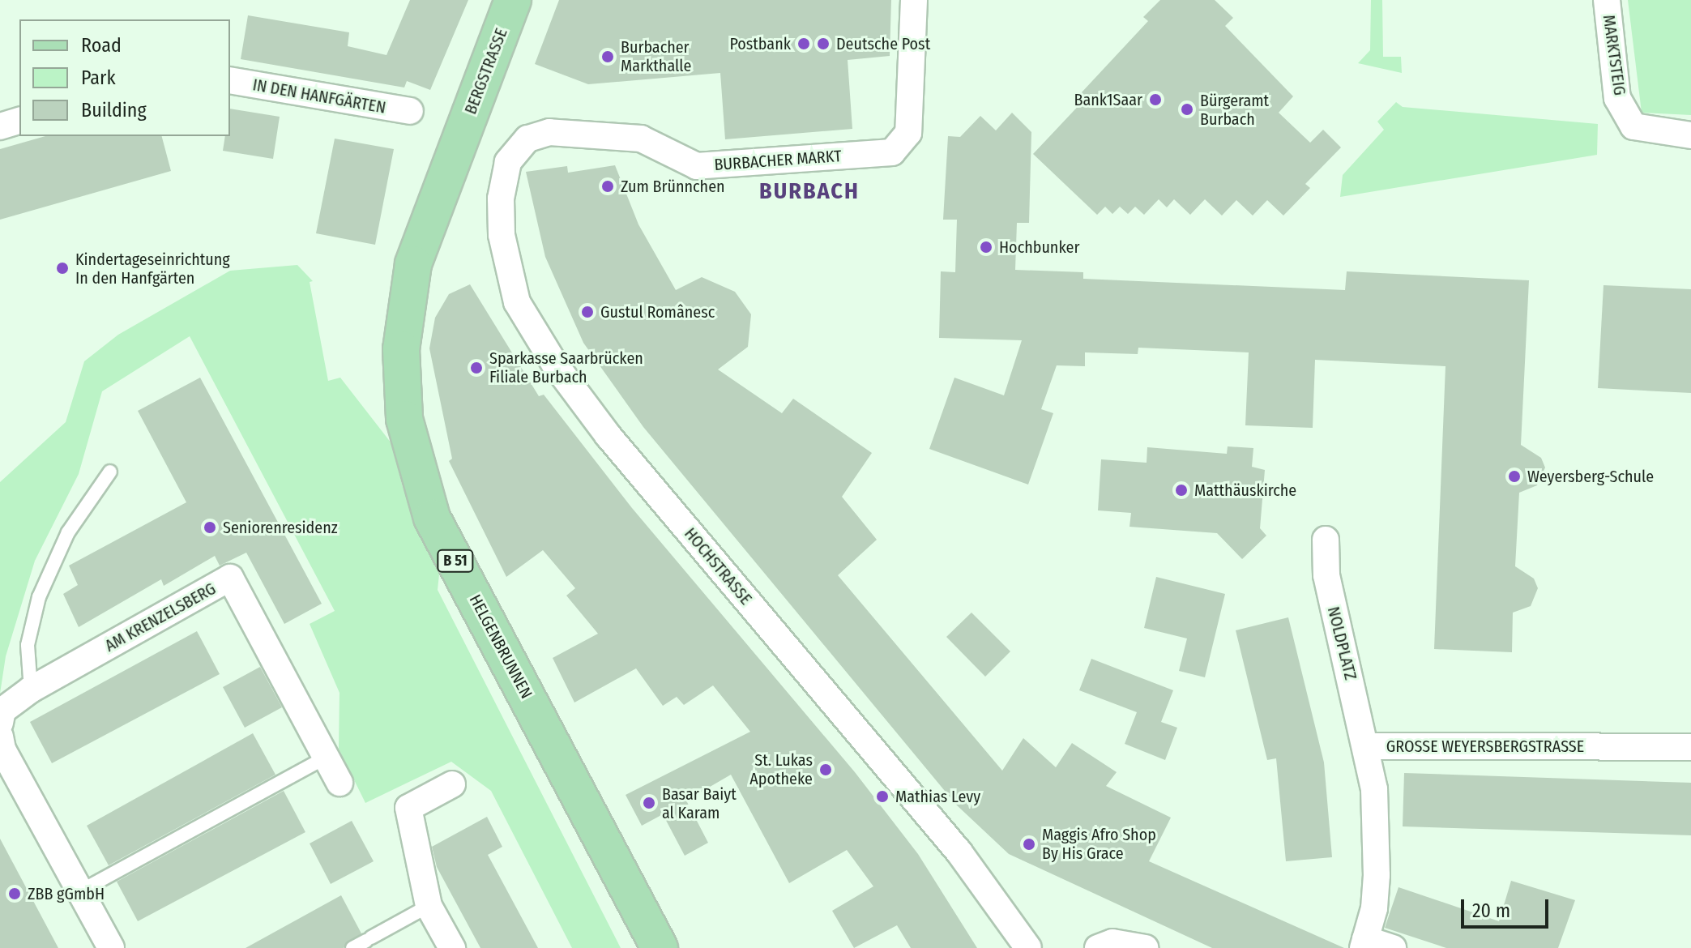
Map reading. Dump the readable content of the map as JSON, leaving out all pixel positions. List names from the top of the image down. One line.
{"streets":{"main road":["BERGSTRASSE","B 51","HELGENBRUNNEN"],"street":["MARKTSTEIG","IN DEN HANFGÄRTEN","BURBACHER MARKT","HOCHSTRASSE","AM KRENZELSBERG","NOLDPLATZ","GROSSE WEYERSBERGSTRASSE"]},"crossings":[["BERGSTRASSE","HELGENBRUNNEN"],["BURBACHER MARKT","HOCHSTRASSE"],["NOLDPLATZ","GROSSE WEYERSBERGSTRASSE"]],"districts":["BURBACH"],"places":["Postbank","Deutsche Post","Burbacher Markthalle","Bank1Saar","Bürgeramt Burbach","Zum Brünnchen","Hochbunker","Kindertageseinrichtung In den Hanfgärten","Gustul Românesc","Sparkasse Saarbrücken Filiale Burbach","Weyersberg-Schule","Matthäuskirche","Seniorenresidenz","St. Lukas Apotheke","Mathias Levy","Basar Baiyt al Karam","Maggis Afro Shop By His Grace","ZBB gGmbH"],"legend":["Road","Park","Building"],"scale_bar":"20 m"}
